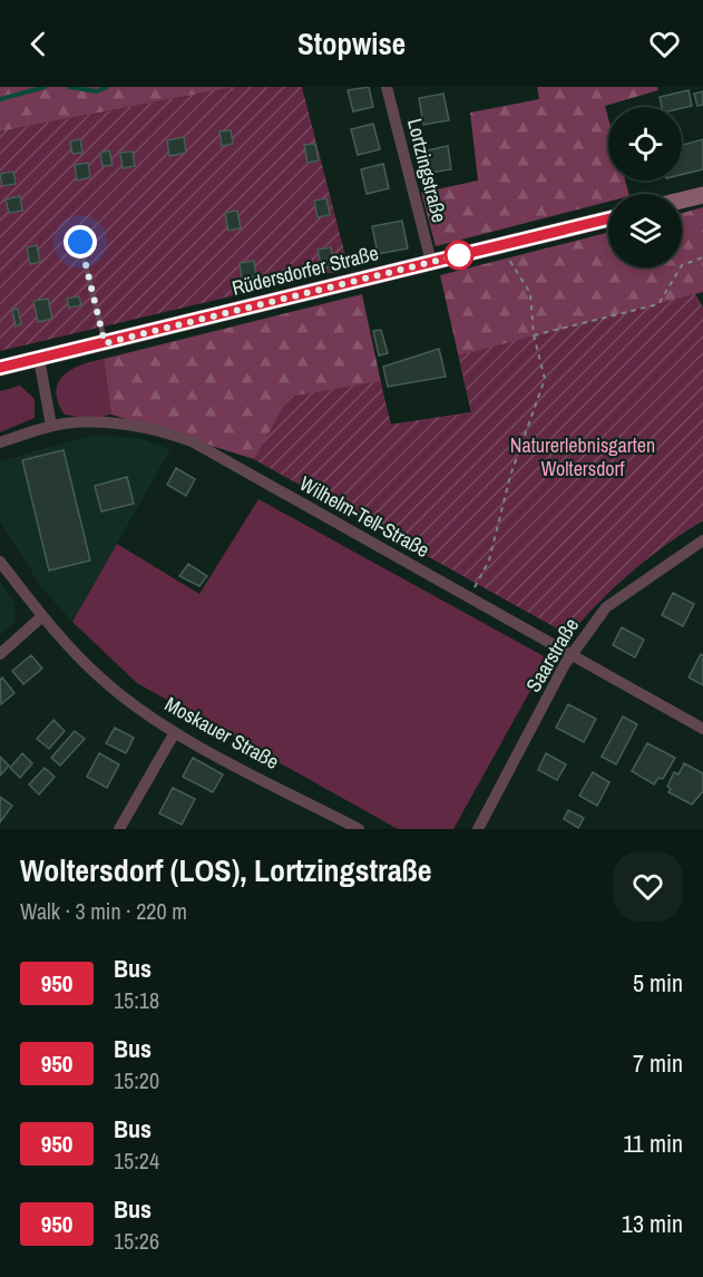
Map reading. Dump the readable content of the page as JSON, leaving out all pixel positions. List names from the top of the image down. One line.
{"streets":{"main road":["Rüdersdorfer Straße"],"street":["Lortzingstraße","Wilhelm-Tell-Straße","Saarstraße","Moskauer Straße"]},"crossings":[["Lortzingstraße","Rüdersdorfer Straße"],["Wilhelm-Tell-Straße","Saarstraße"]],"parks":["Naturerlebnisgarten Woltersdorf"],"lines":["bus line 950"],"page":{"header":"Stopwise","heading":["Woltersdorf (LOS), Lortzingstraße","Walk · 3 min · 220 m"],"list":[{"mark":"950","name":"Bus","note":"15:18","value":"5 min"},{"mark":"950","name":"Bus","note":"15:20","value":"7 min"},{"mark":"950","name":"Bus","note":"15:24","value":"11 min"},{"mark":"950","name":"Bus","note":"15:26","value":"13 min"}]}}
